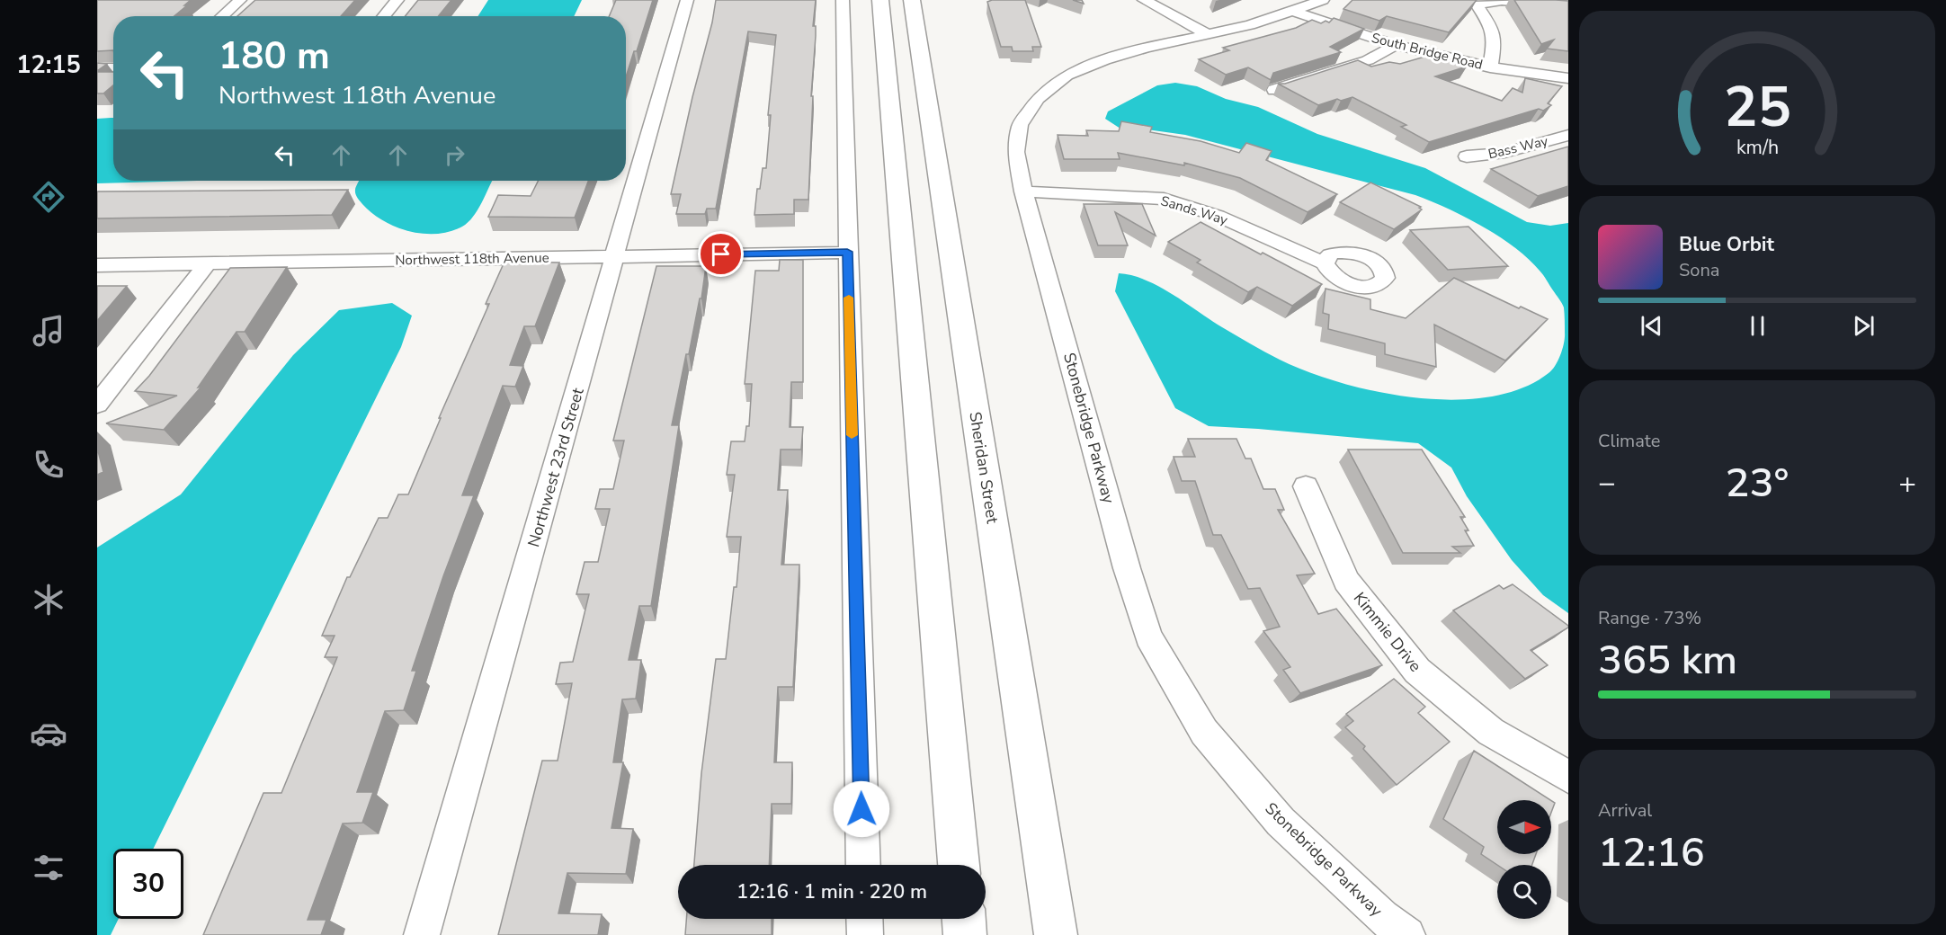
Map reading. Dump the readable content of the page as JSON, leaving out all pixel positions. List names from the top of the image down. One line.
{"streets":{"main road":["Sheridan Street"],"street":["South Bridge Road","Bass Way","Sands Way","Northwest 118th Avenue","Stonebridge Parkway","Northwest 23rd Street","Kimmie Drive"]},"crossings":[["South Bridge Road","Stonebridge Parkway"],["Sands Way","Stonebridge Parkway"],["Northwest 118th Avenue","Northwest 23rd Street"]],"north":"right","page":{"tabs":"12:15","turn":["180 m","Northwest 118th Avenue"],"song":["Blue Orbit","Sona"],"tile":["Climate",["Range · 73%","365 km"],["Arrival","12:16"]],"heat":["−","23°","+"],"limit":"30","trip":"12:16 · 1 min · 220 m","gauge":["25","km/h"]}}
